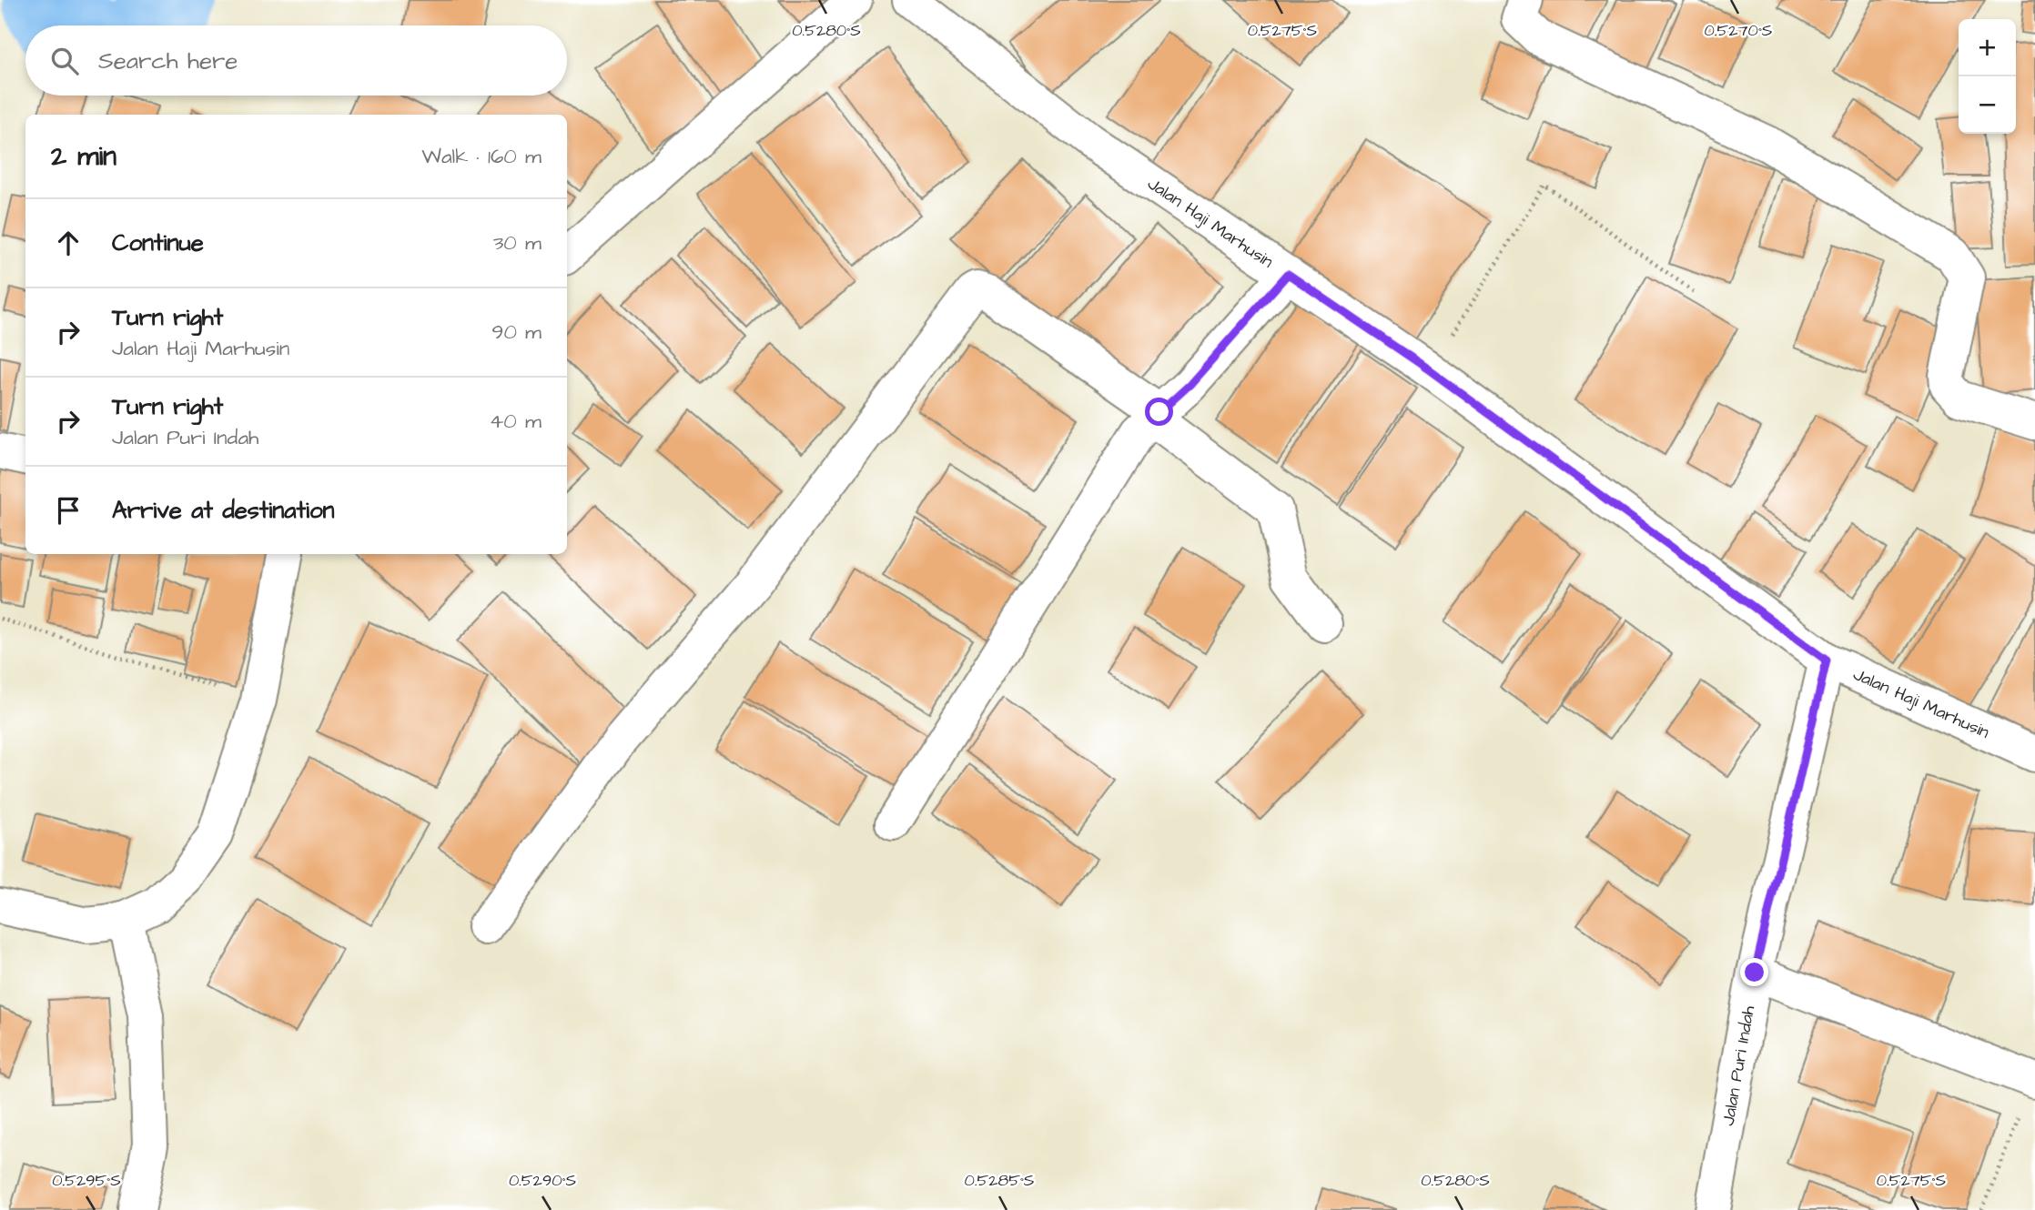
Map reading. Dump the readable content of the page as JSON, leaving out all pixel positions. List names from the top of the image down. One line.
{"streets":{"street":["Jalan Haji Marhusin","Jalan Puri Indah"]},"crossings":[["Jalan Haji Marhusin","Jalan Puri Indah"]],"page":{"map_buttons":["+","−"],"search":"Search here","heading":["2 min","Walk · 160 m"],"list":[["Continue","30 m"],["Turn right","Jalan Haji Marhusin","90 m"],["Turn right","Jalan Puri Indah","40 m"],"Arrive at destination"]},"coordinates":["0.5280°S","0.5275°S","0.5270°S","0.5295°S","0.5290°S","0.5285°S"]}
